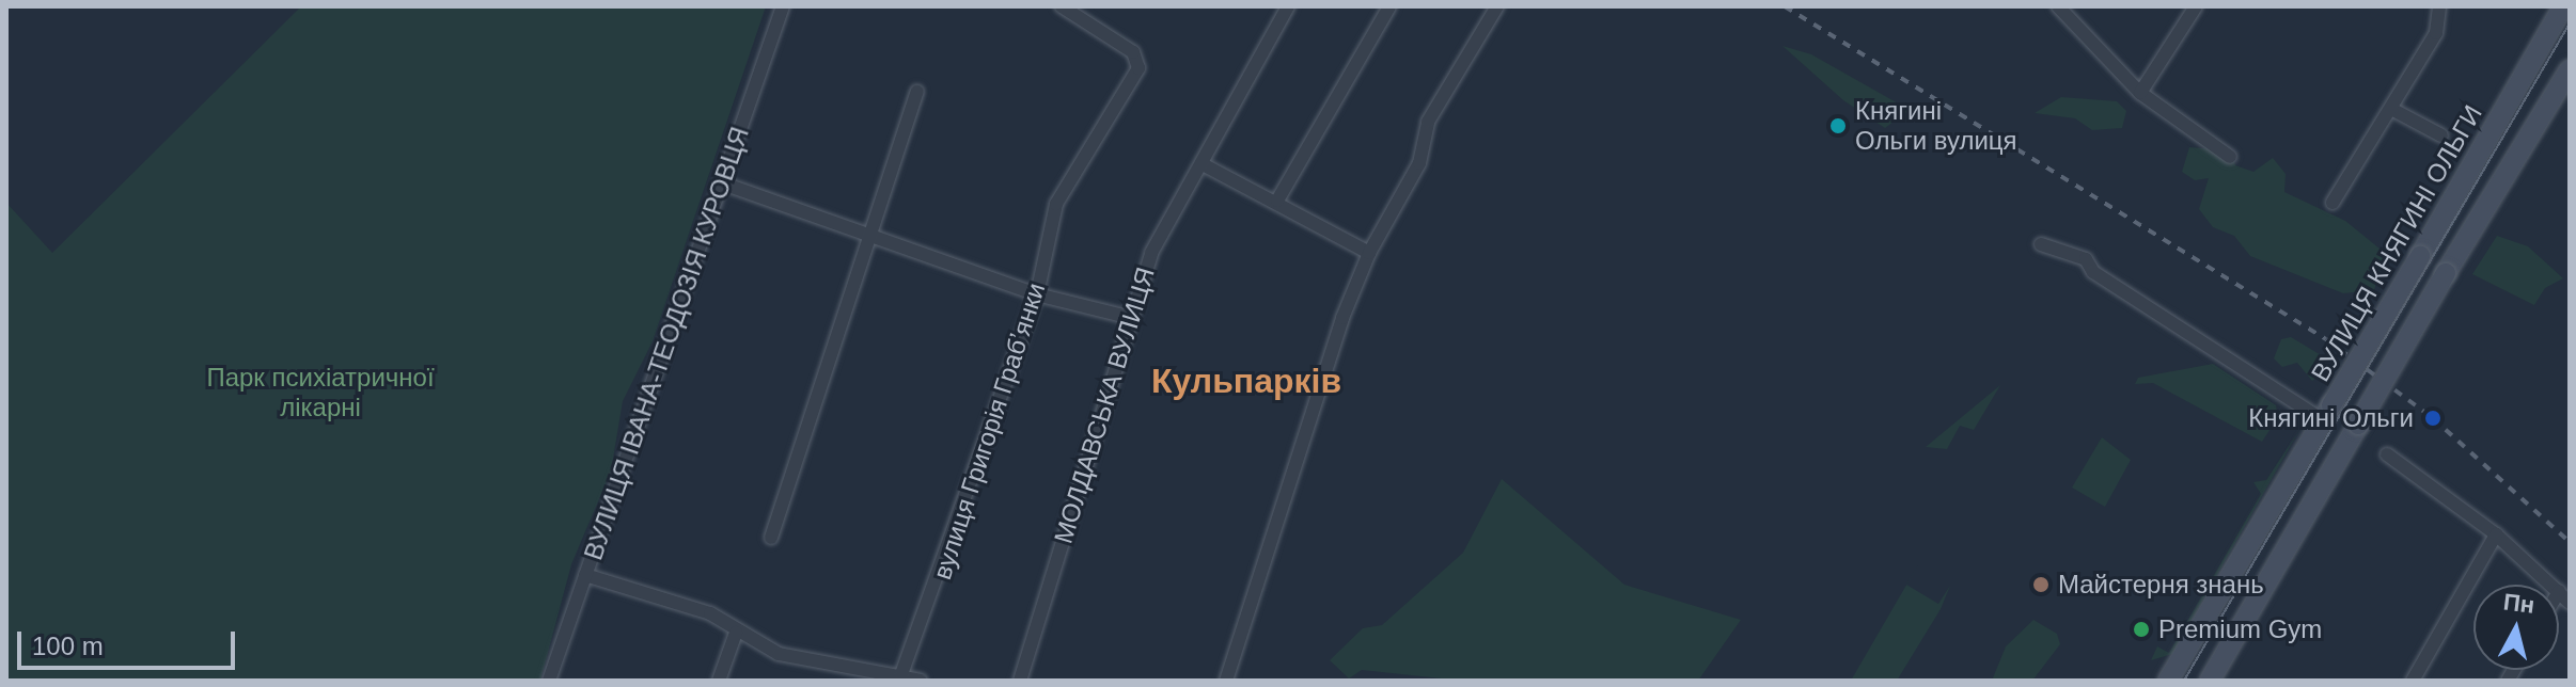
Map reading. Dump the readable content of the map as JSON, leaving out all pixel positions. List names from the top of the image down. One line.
{"streets":{"main road":["ВУЛИЦЯ КНЯГИНІ ОЛЬГИ"],"street":["ВУЛИЦЯ ІВАНА-ТЕОДОЗІЯ КУРОВЦЯ","МОЛДАВСЬКА ВУЛИЦЯ","вулиця Григорія Грабʼянки"]},"districts":["Кульпарків"],"parks":["Парк психіатричної лікарні"],"places":["Княгині Ольги вулиця","Княгині Ольги","Майстерня знань","Premium Gym"],"scale_bar":"100 m","north":"top"}
